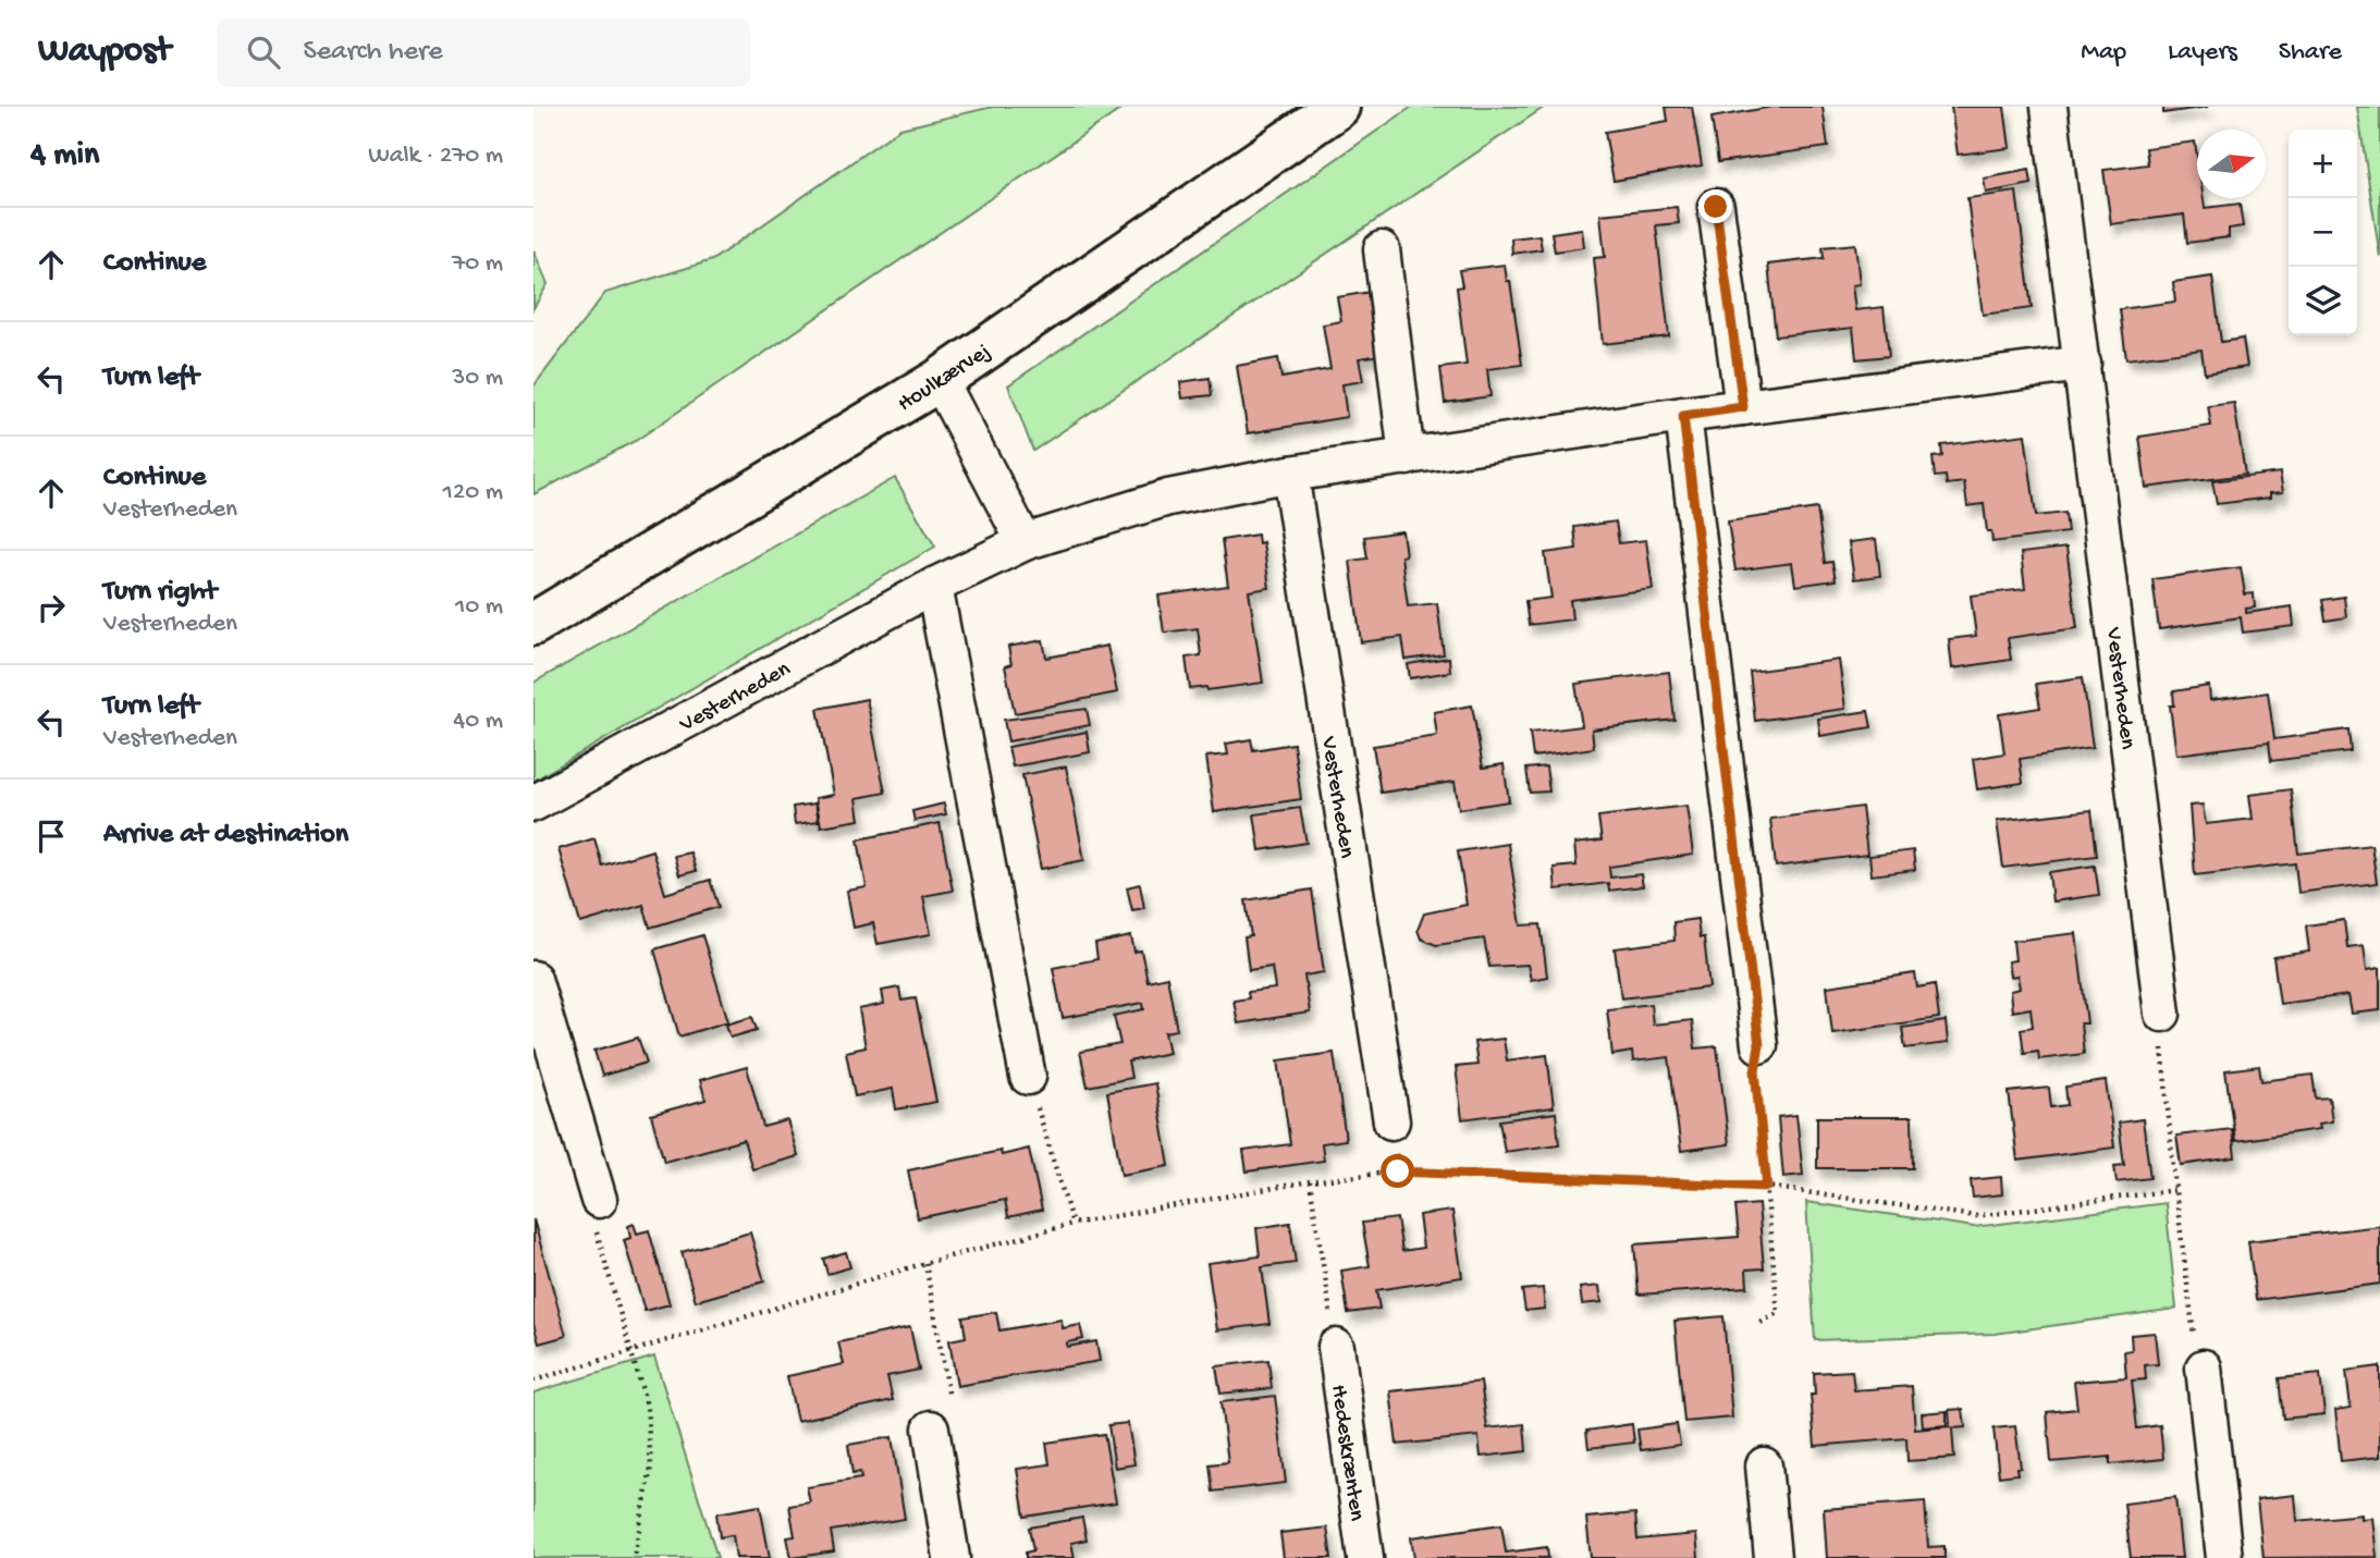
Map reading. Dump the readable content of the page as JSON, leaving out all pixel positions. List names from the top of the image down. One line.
{"streets":{"street":["Houlkærvej","Vesterheden","Hedeskrænten"]},"north":"right","page":{"header":"Waypost","search":"Search here","nav":["Map","Layers","Share"],"heading":["4 min","Walk · 270 m"],"map_buttons":["+","−"],"list":[["Continue","70 m"],["Turn left","30 m"],["Continue","Vesterheden","120 m"],["Turn right","Vesterheden","10 m"],["Turn left","Vesterheden","40 m"],"Arrive at destination"]}}
